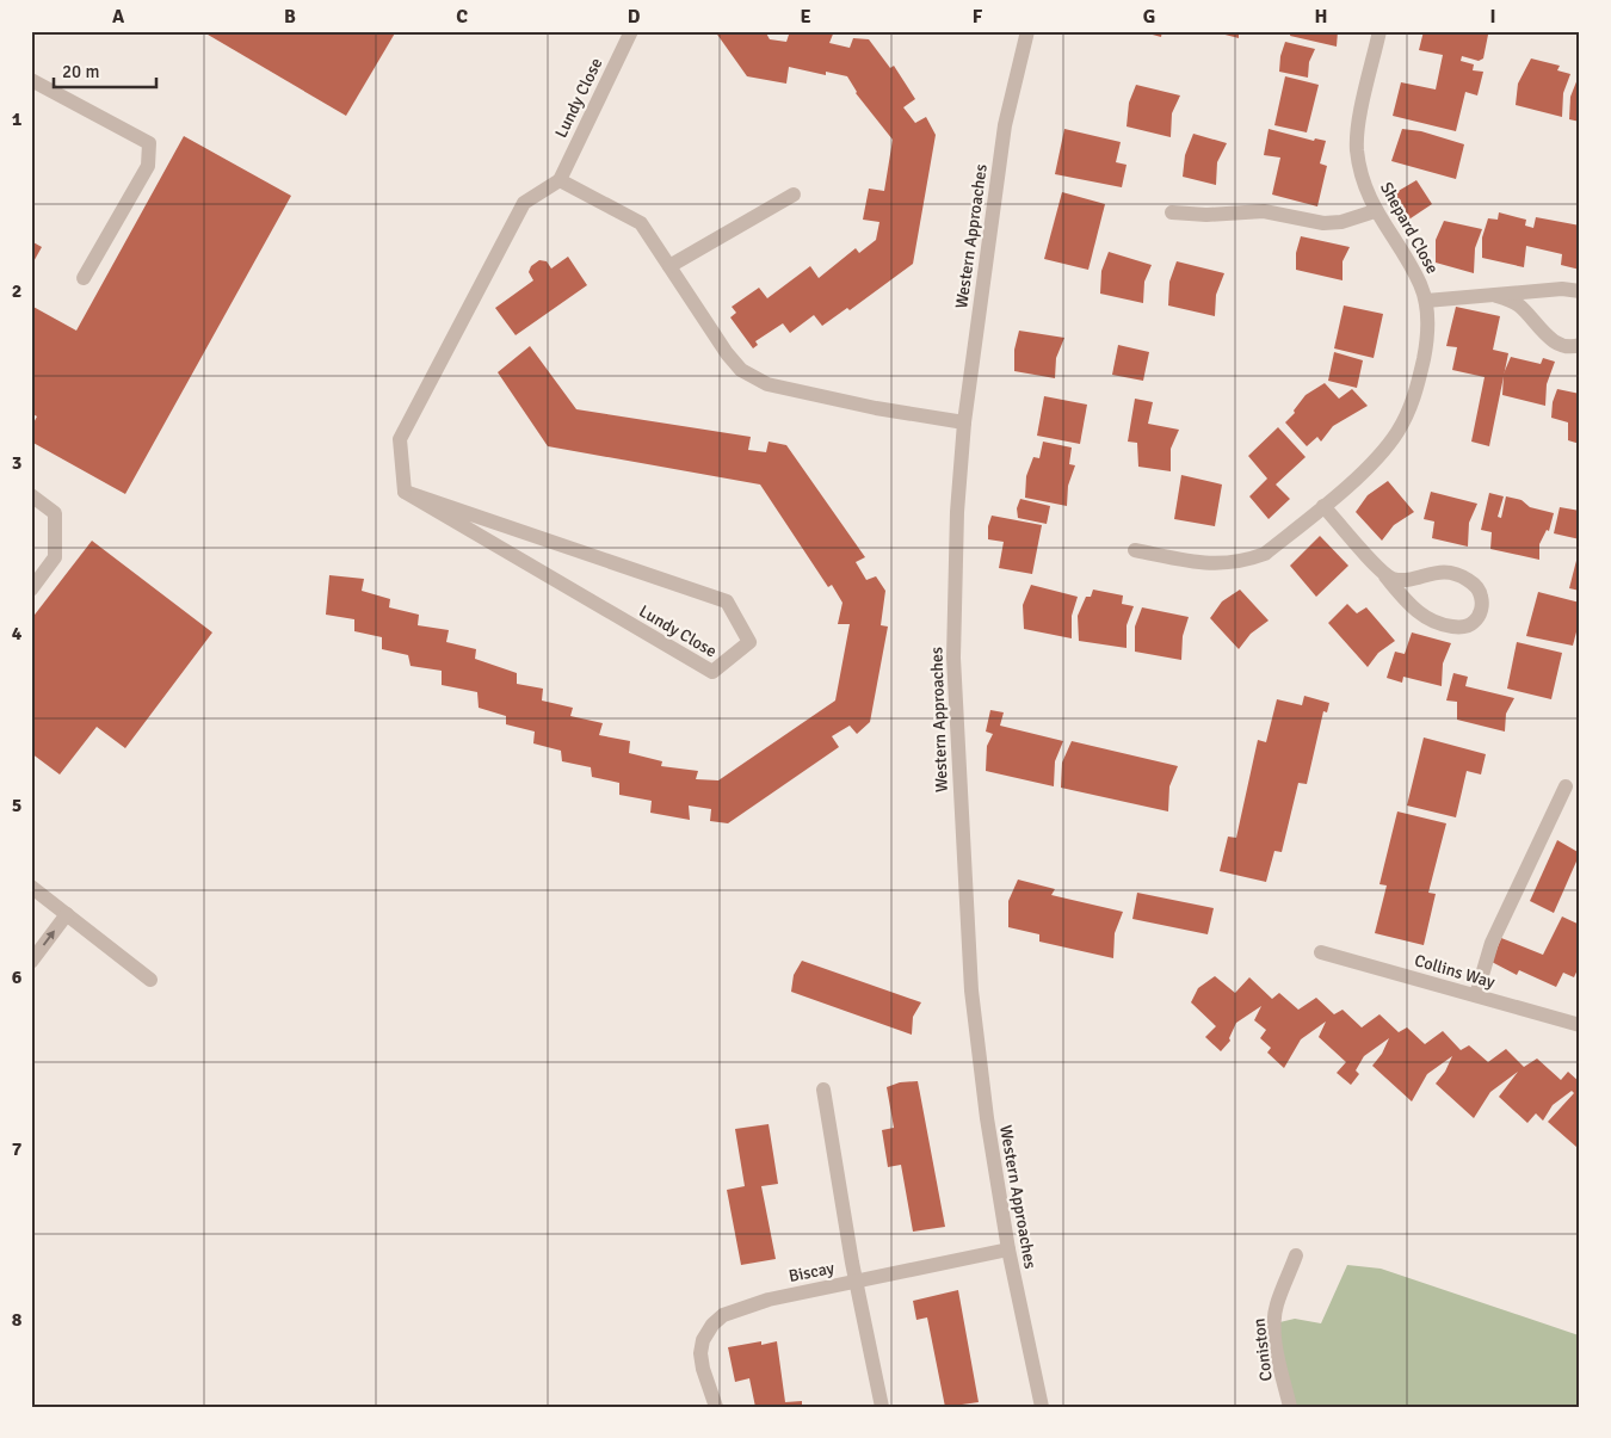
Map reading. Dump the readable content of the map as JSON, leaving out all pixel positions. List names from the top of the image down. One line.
{"streets":{"street":["Lundy Close","Shepard Close","Western Approaches","Collins Way","Biscay","Coniston"]},"crossings":[["Western Approaches","Biscay"]],"scale_bar":"20 m","grid":{"columns":["A","B","C","D","E","F","G","H","I"],"rows":["1","2","3","4","5","6","7","8"]}}
